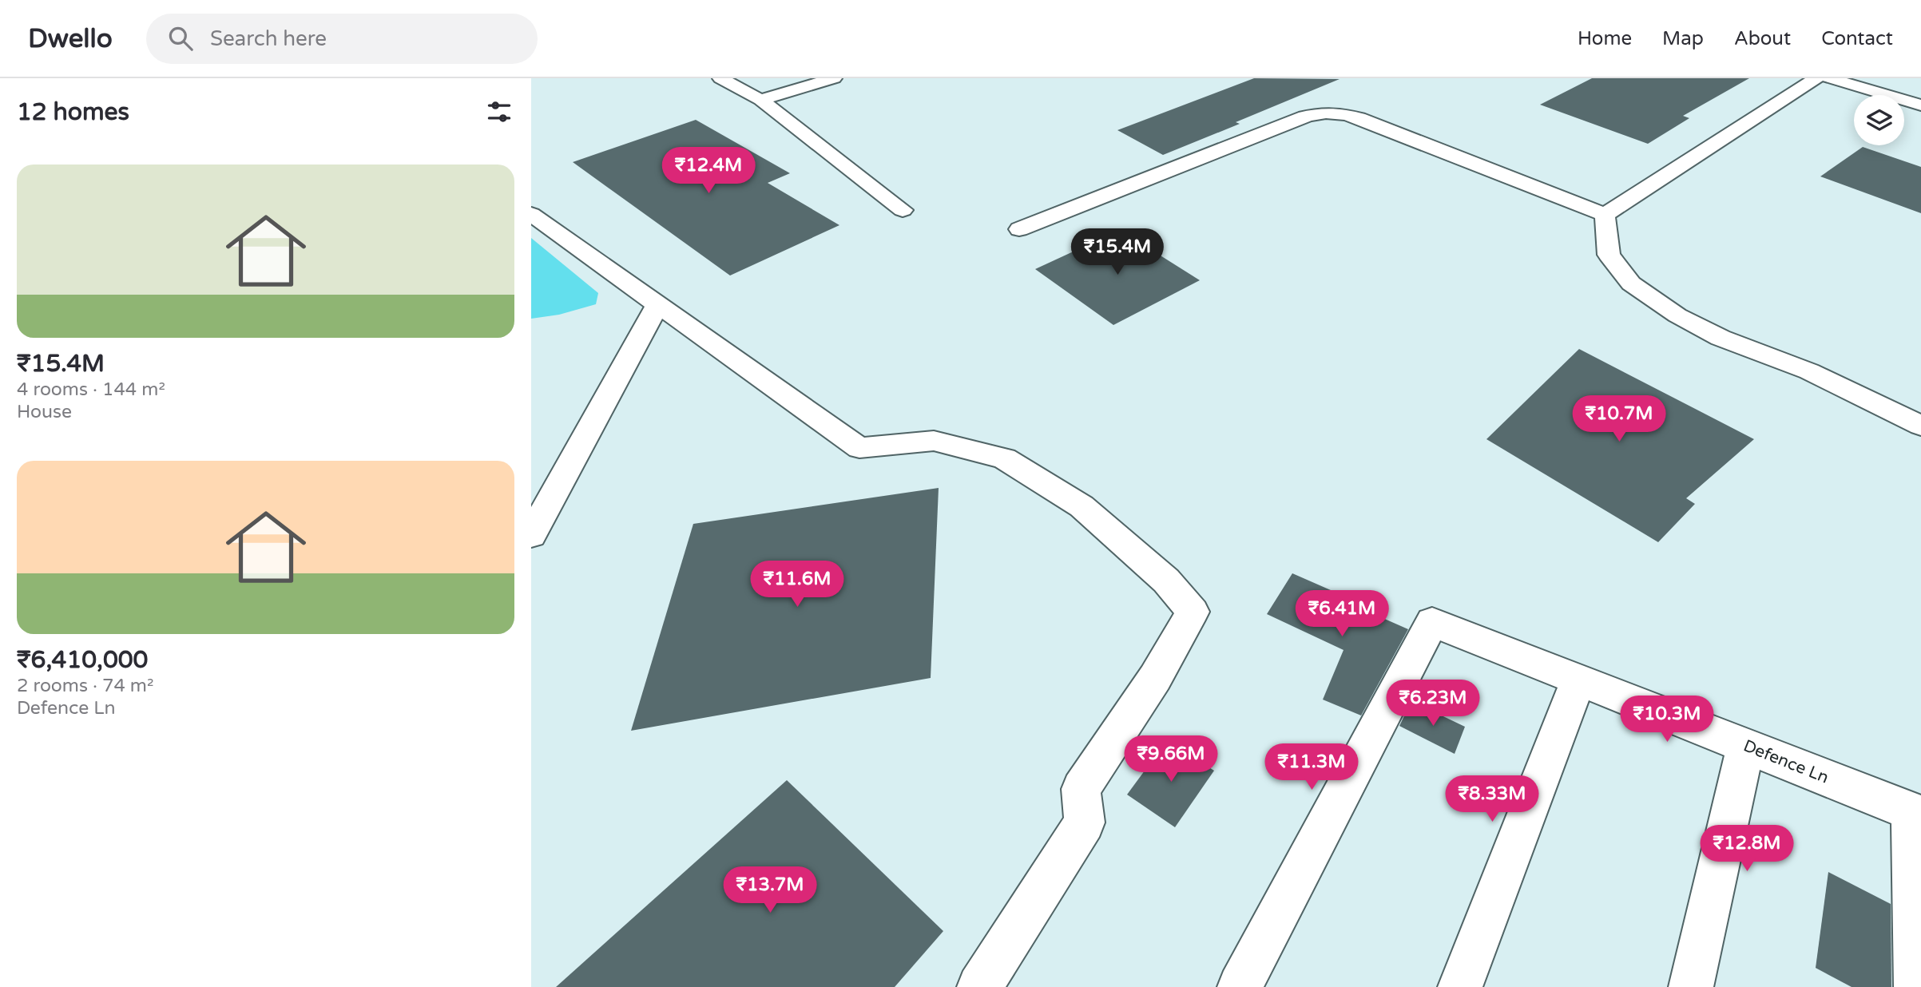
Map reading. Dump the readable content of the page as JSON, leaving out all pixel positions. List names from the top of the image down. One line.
{"streets":{"street":["Defence Ln"]},"page":{"header":"Dwello","search":"Search here","nav":["Home","Map","About","Contact"],"heading":"12 homes","list":[{"name":"₹15.4M","note":"4 rooms · 144 m² · House"},{"name":"₹6,410,000","note":"2 rooms · 74 m² · Defence Ln"}],"price":["₹12.4M","₹15.4M","₹10.7M","₹11.6M","₹6.41M","₹6.23M","₹10.3M","₹9.66M","₹11.3M","₹8.33M","₹12.8M","₹13.7M"]}}
